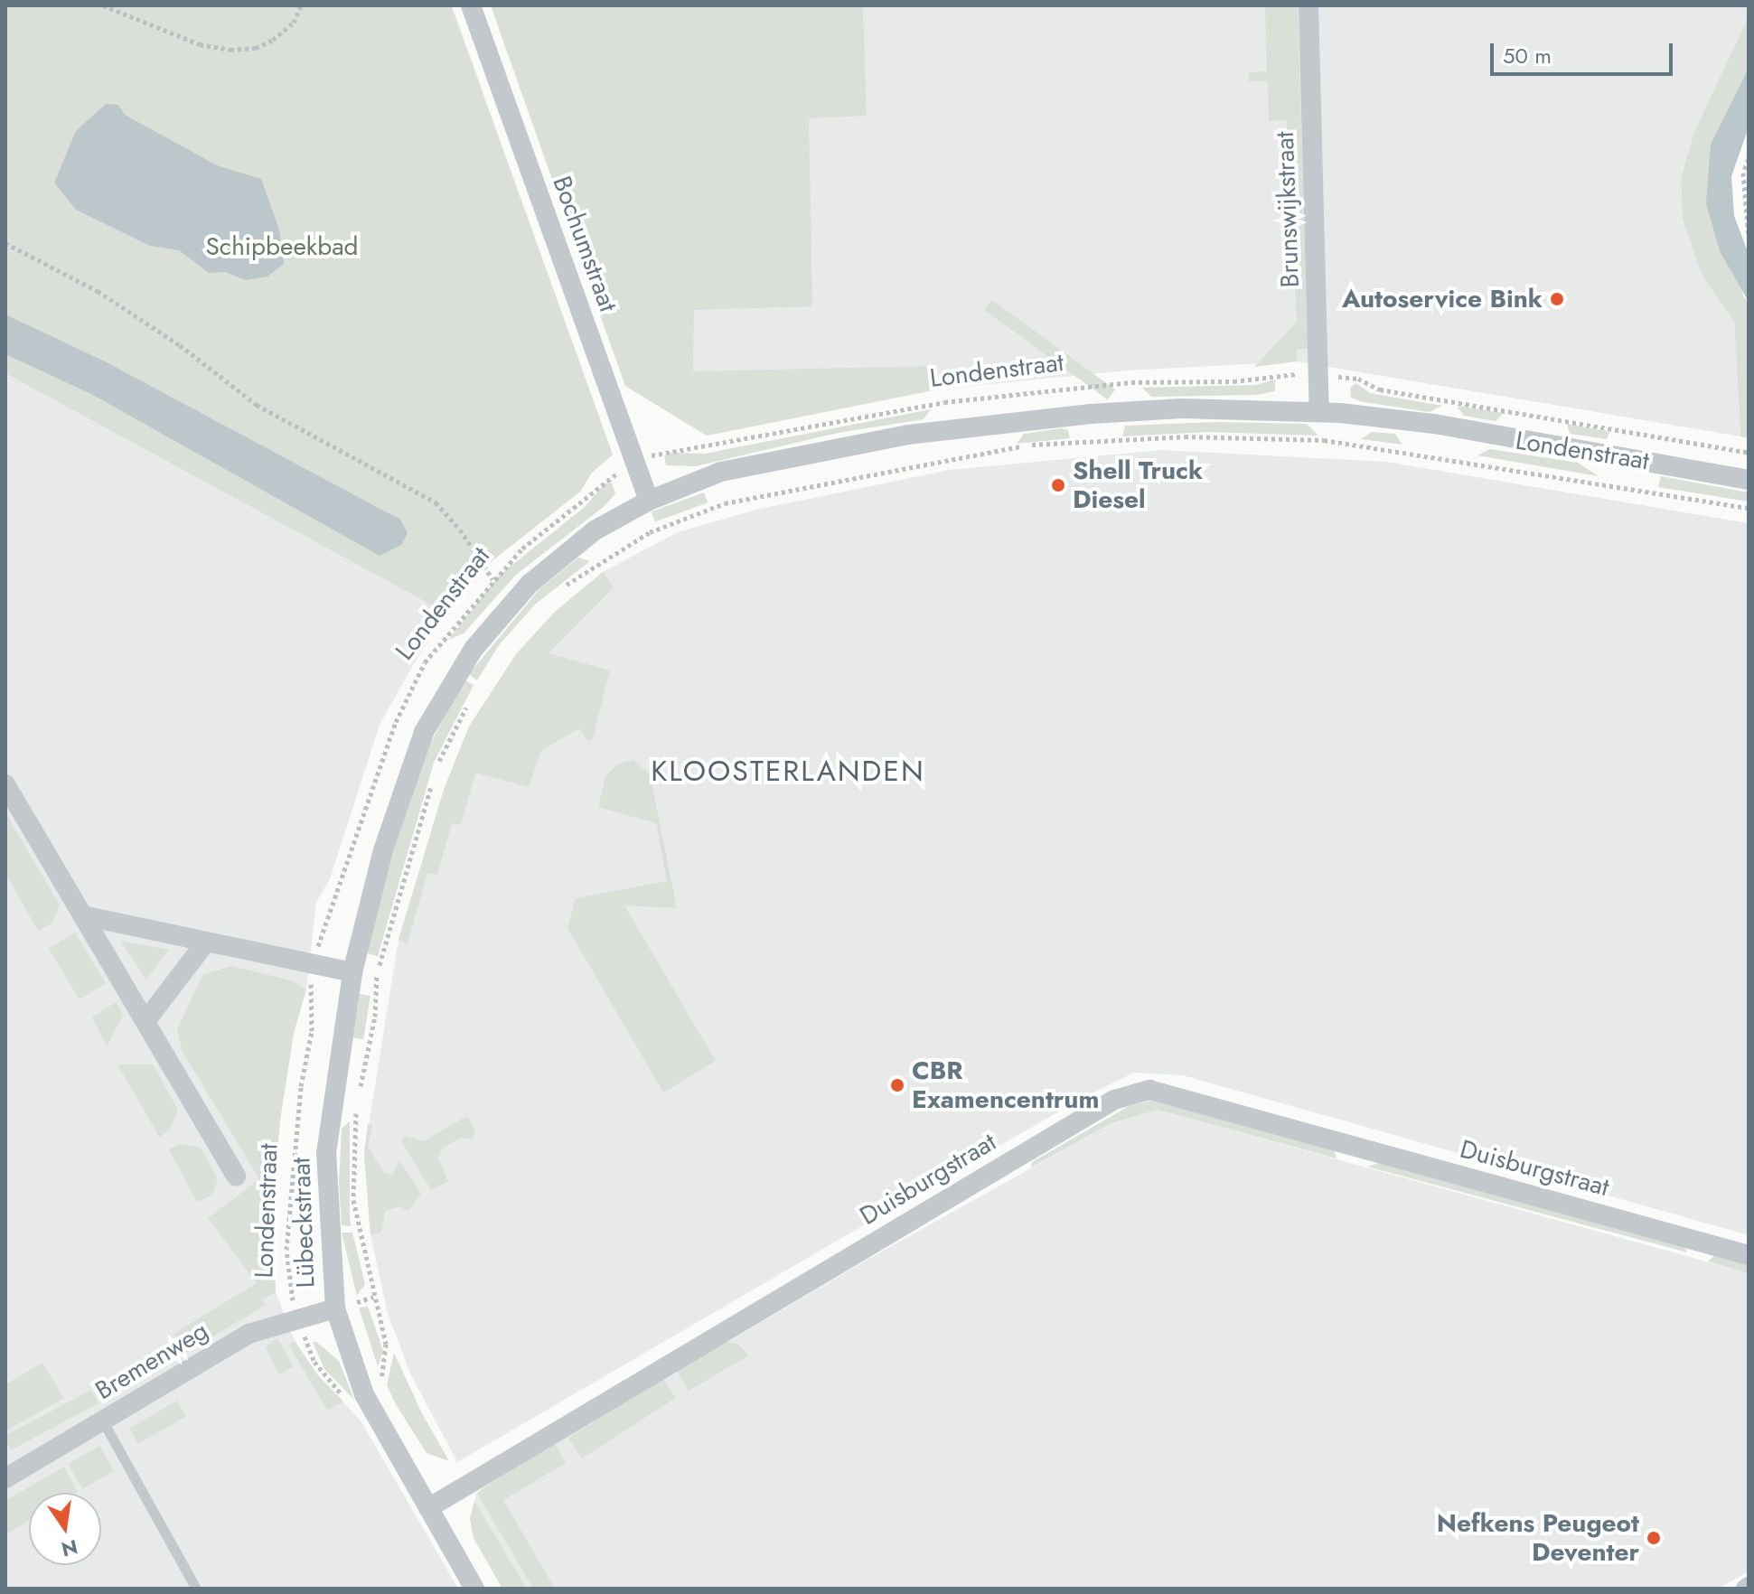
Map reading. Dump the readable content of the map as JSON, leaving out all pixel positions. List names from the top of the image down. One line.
{"streets":{"street":["Brunswijkstraat","Bochumstraat","Londenstraat","Duisburgstraat","Lübeckstraat","Bremenweg"]},"crossings":[["Brunswijkstraat","Londenstraat"],["Bochumstraat","Londenstraat"],["Londenstraat","Lübeckstraat"],["Londenstraat","Bremenweg"],["Duisburgstraat","Lübeckstraat"],["Lübeckstraat","Bremenweg"]],"districts":["KLOOSTERLANDEN"],"parks":["Schipbeekbad"],"places":["Autoservice Bink","Shell Truck Diesel","CBR Examencentrum","Nefkens Peugeot Deventer"],"scale_bar":"50 m","north":"bottom"}
